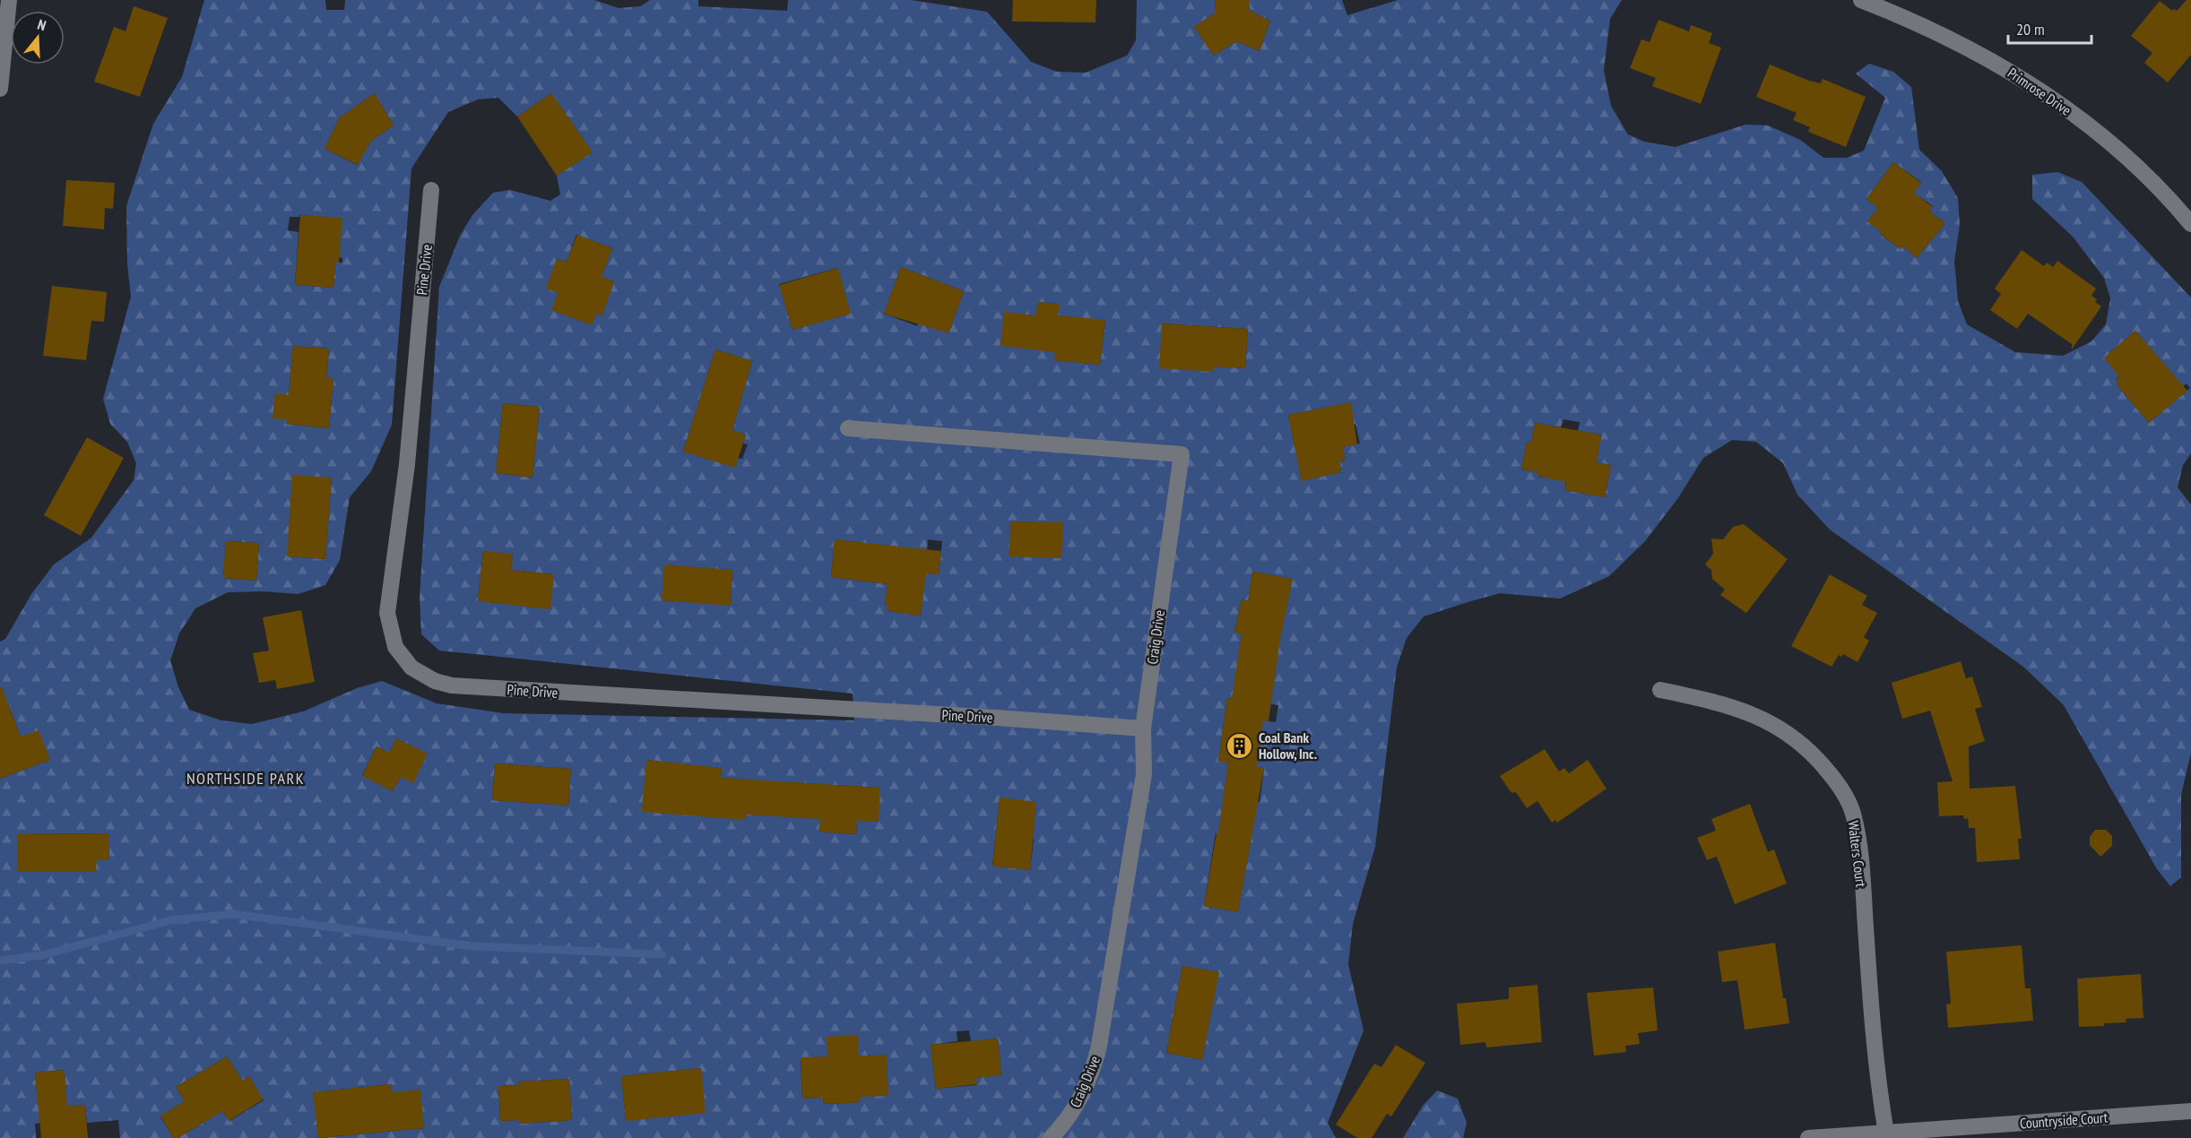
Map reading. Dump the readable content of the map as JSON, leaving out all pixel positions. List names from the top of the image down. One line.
{"streets":{"street":["Primrose Drive","Pine Drive","Craig Drive","Walters Court","Countryside Court"]},"crossings":[["Pine Drive","Craig Drive"],["Walters Court","Countryside Court"]],"districts":["NORTHSIDE PARK"],"places":{"building":["Coal Bank Hollow, Inc."]},"scale_bar":"20 m","north":"top"}
